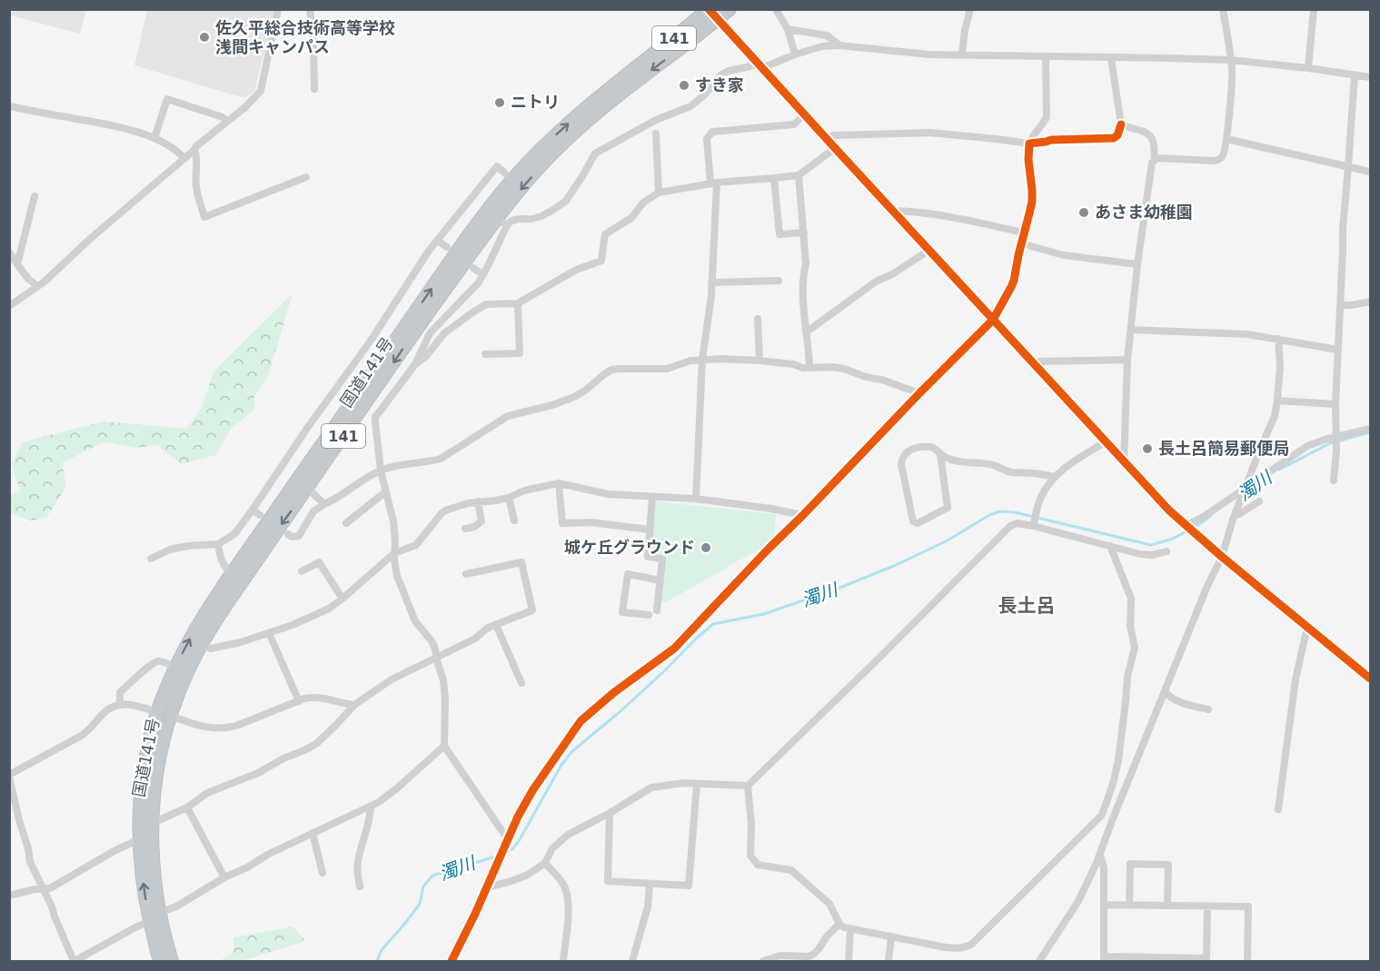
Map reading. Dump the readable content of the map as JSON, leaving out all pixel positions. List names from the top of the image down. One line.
{"streets":{"highway":["141","国道141号"]},"districts":["長土呂"],"water":["濁川"],"places":["佐久平総合技術高等学校 浅間キャンパス","すき家","ニトリ","あさま幼稚園","長土呂簡易郵便局","城ケ丘グラウンド"]}
